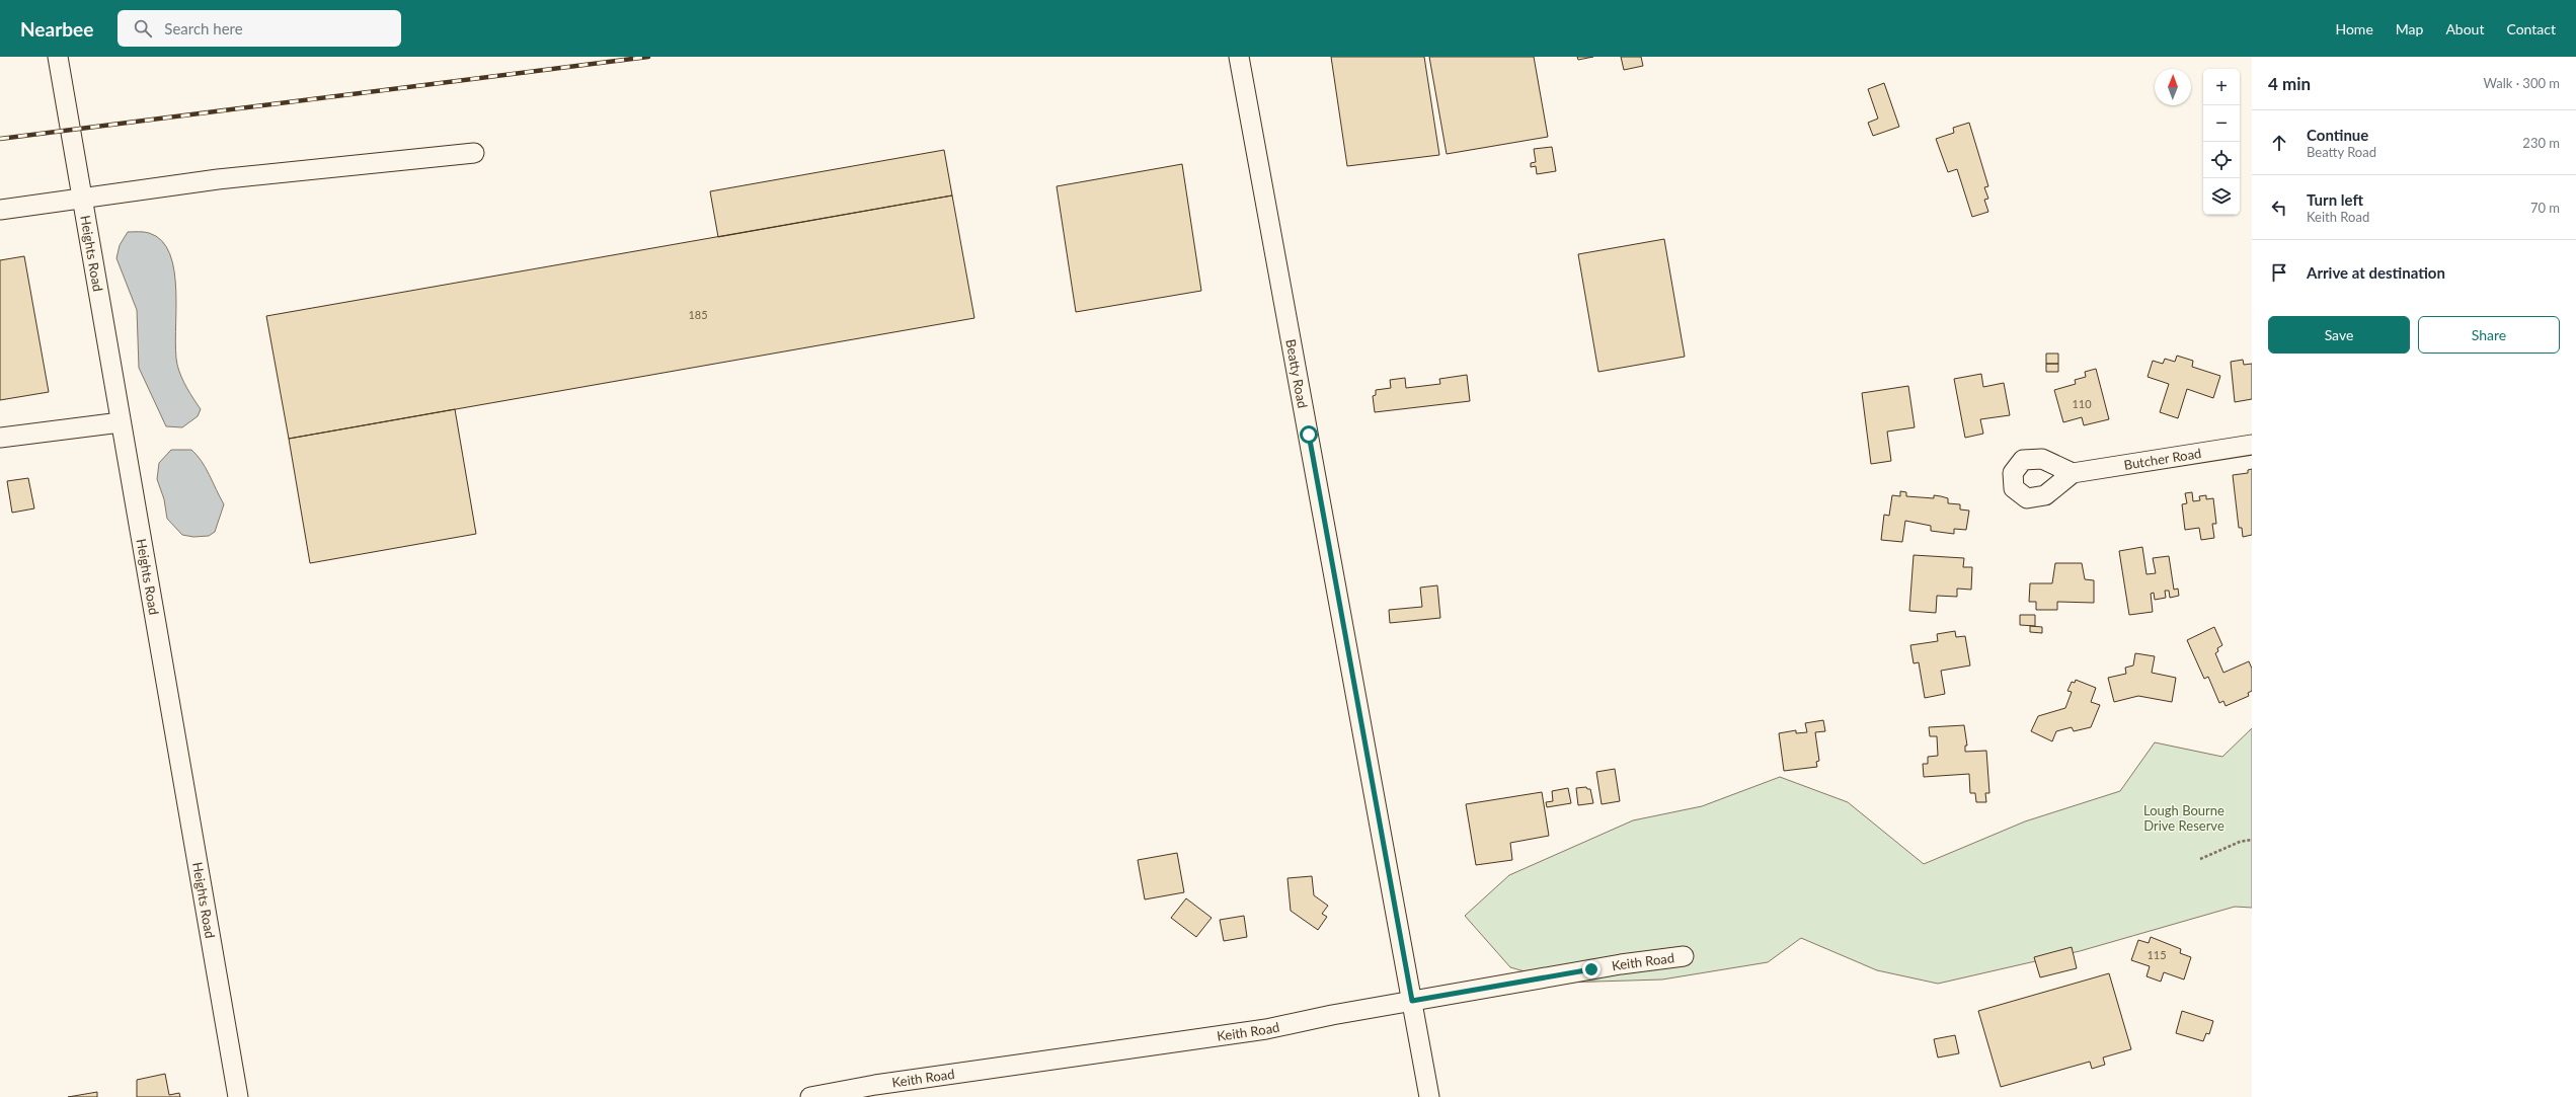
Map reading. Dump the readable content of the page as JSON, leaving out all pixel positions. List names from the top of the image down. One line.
{"streets":{"street":["Heights Road","Beatty Road","Butcher Road","Keith Road"]},"crossings":[["Beatty Road","Keith Road"]],"parks":["Lough Bourne Drive Reserve"],"house_numbers":["185","110","115"],"north":"top","page":{"header":"Nearbee","search":"Search here","nav":["Home","Map","About","Contact"],"heading":["4 min","Walk · 300 m"],"map_buttons":["+","−"],"list":[["Continue","Beatty Road","230 m"],["Turn left","Keith Road","70 m"],"Arrive at destination"],"buttons":["Save","Share"]}}
